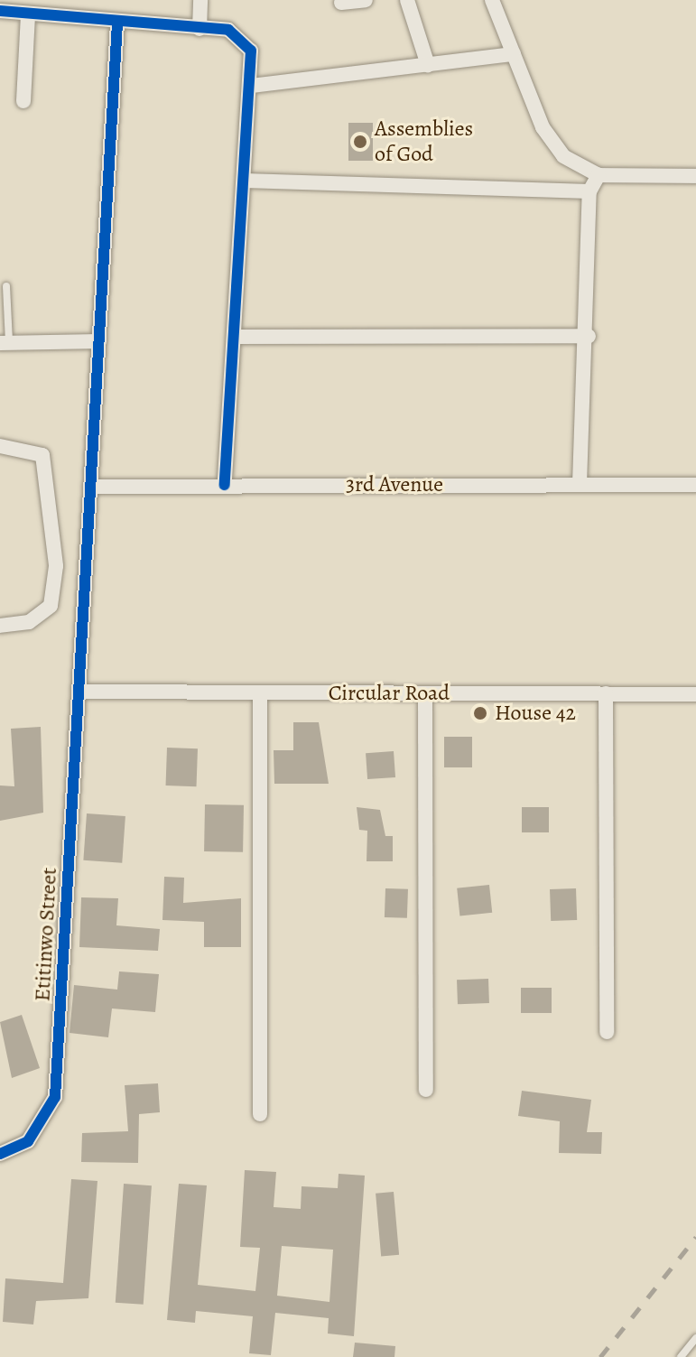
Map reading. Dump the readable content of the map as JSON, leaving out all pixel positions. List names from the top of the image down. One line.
{"streets":{"street":["3rd Avenue","Circular Road","Etitinwo Street"]},"crossings":[["3rd Avenue","Etitinwo Street"],["Circular Road","Etitinwo Street"]],"places":["Assemblies of God","House 42"]}
